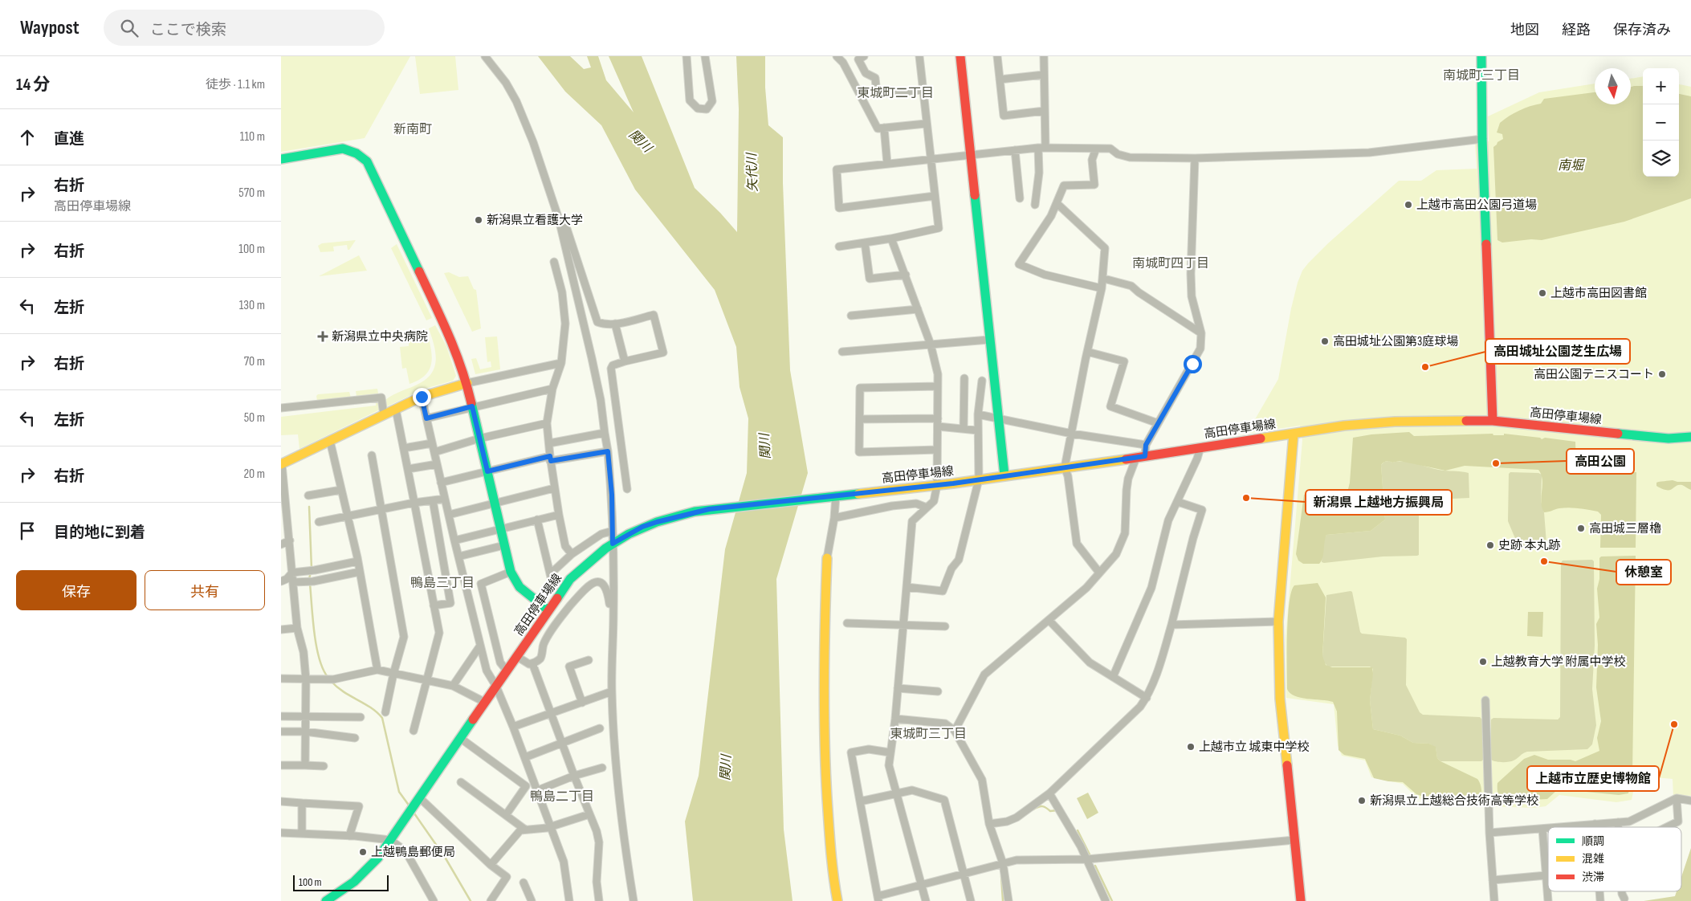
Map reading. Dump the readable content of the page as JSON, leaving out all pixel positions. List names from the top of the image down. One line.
{"streets":{"street":["高田停車場線"]},"districts":["南城町三丁目","東城町二丁目","新南町","南城町四丁目","鴨島三丁目","東城町三丁目","鴨島二丁目"],"water":["関川","南堀","矢代川"],"places":{"other":["上越市高田公園弓道場","新潟県立看護大学","上越市高田図書館","高田城址公園第3庭球場","高田城址公園芝生広場","高田公園テニスコート","高田公園","新潟県 上越地方振興局","高田城三層櫓","史跡 本丸跡","休憩室","上越教育大学 附属中学校","上越市立歴史博物館","上越市立 城東中学校","新潟県立上越総合技術高等学校","上越鴨島郵便局"],"health":["新潟県立中央病院"]},"legend":["順調","混雑","渋滞"],"scale_bar":"100 m","north":"bottom","page":{"header":"Waypost","search":"ここで検索","nav":["地図","経路","保存済み"],"heading":["14 分","徒歩 · 1.1 km"],"map_buttons":["+","−"],"list":[["直進","110 m"],["右折","高田停車場線","570 m"],["右折","100 m"],["左折","130 m"],["右折","70 m"],["左折","50 m"],["右折","20 m"],"目的地に到着"],"buttons":["保存","共有"],"scale":"100 m"}}
